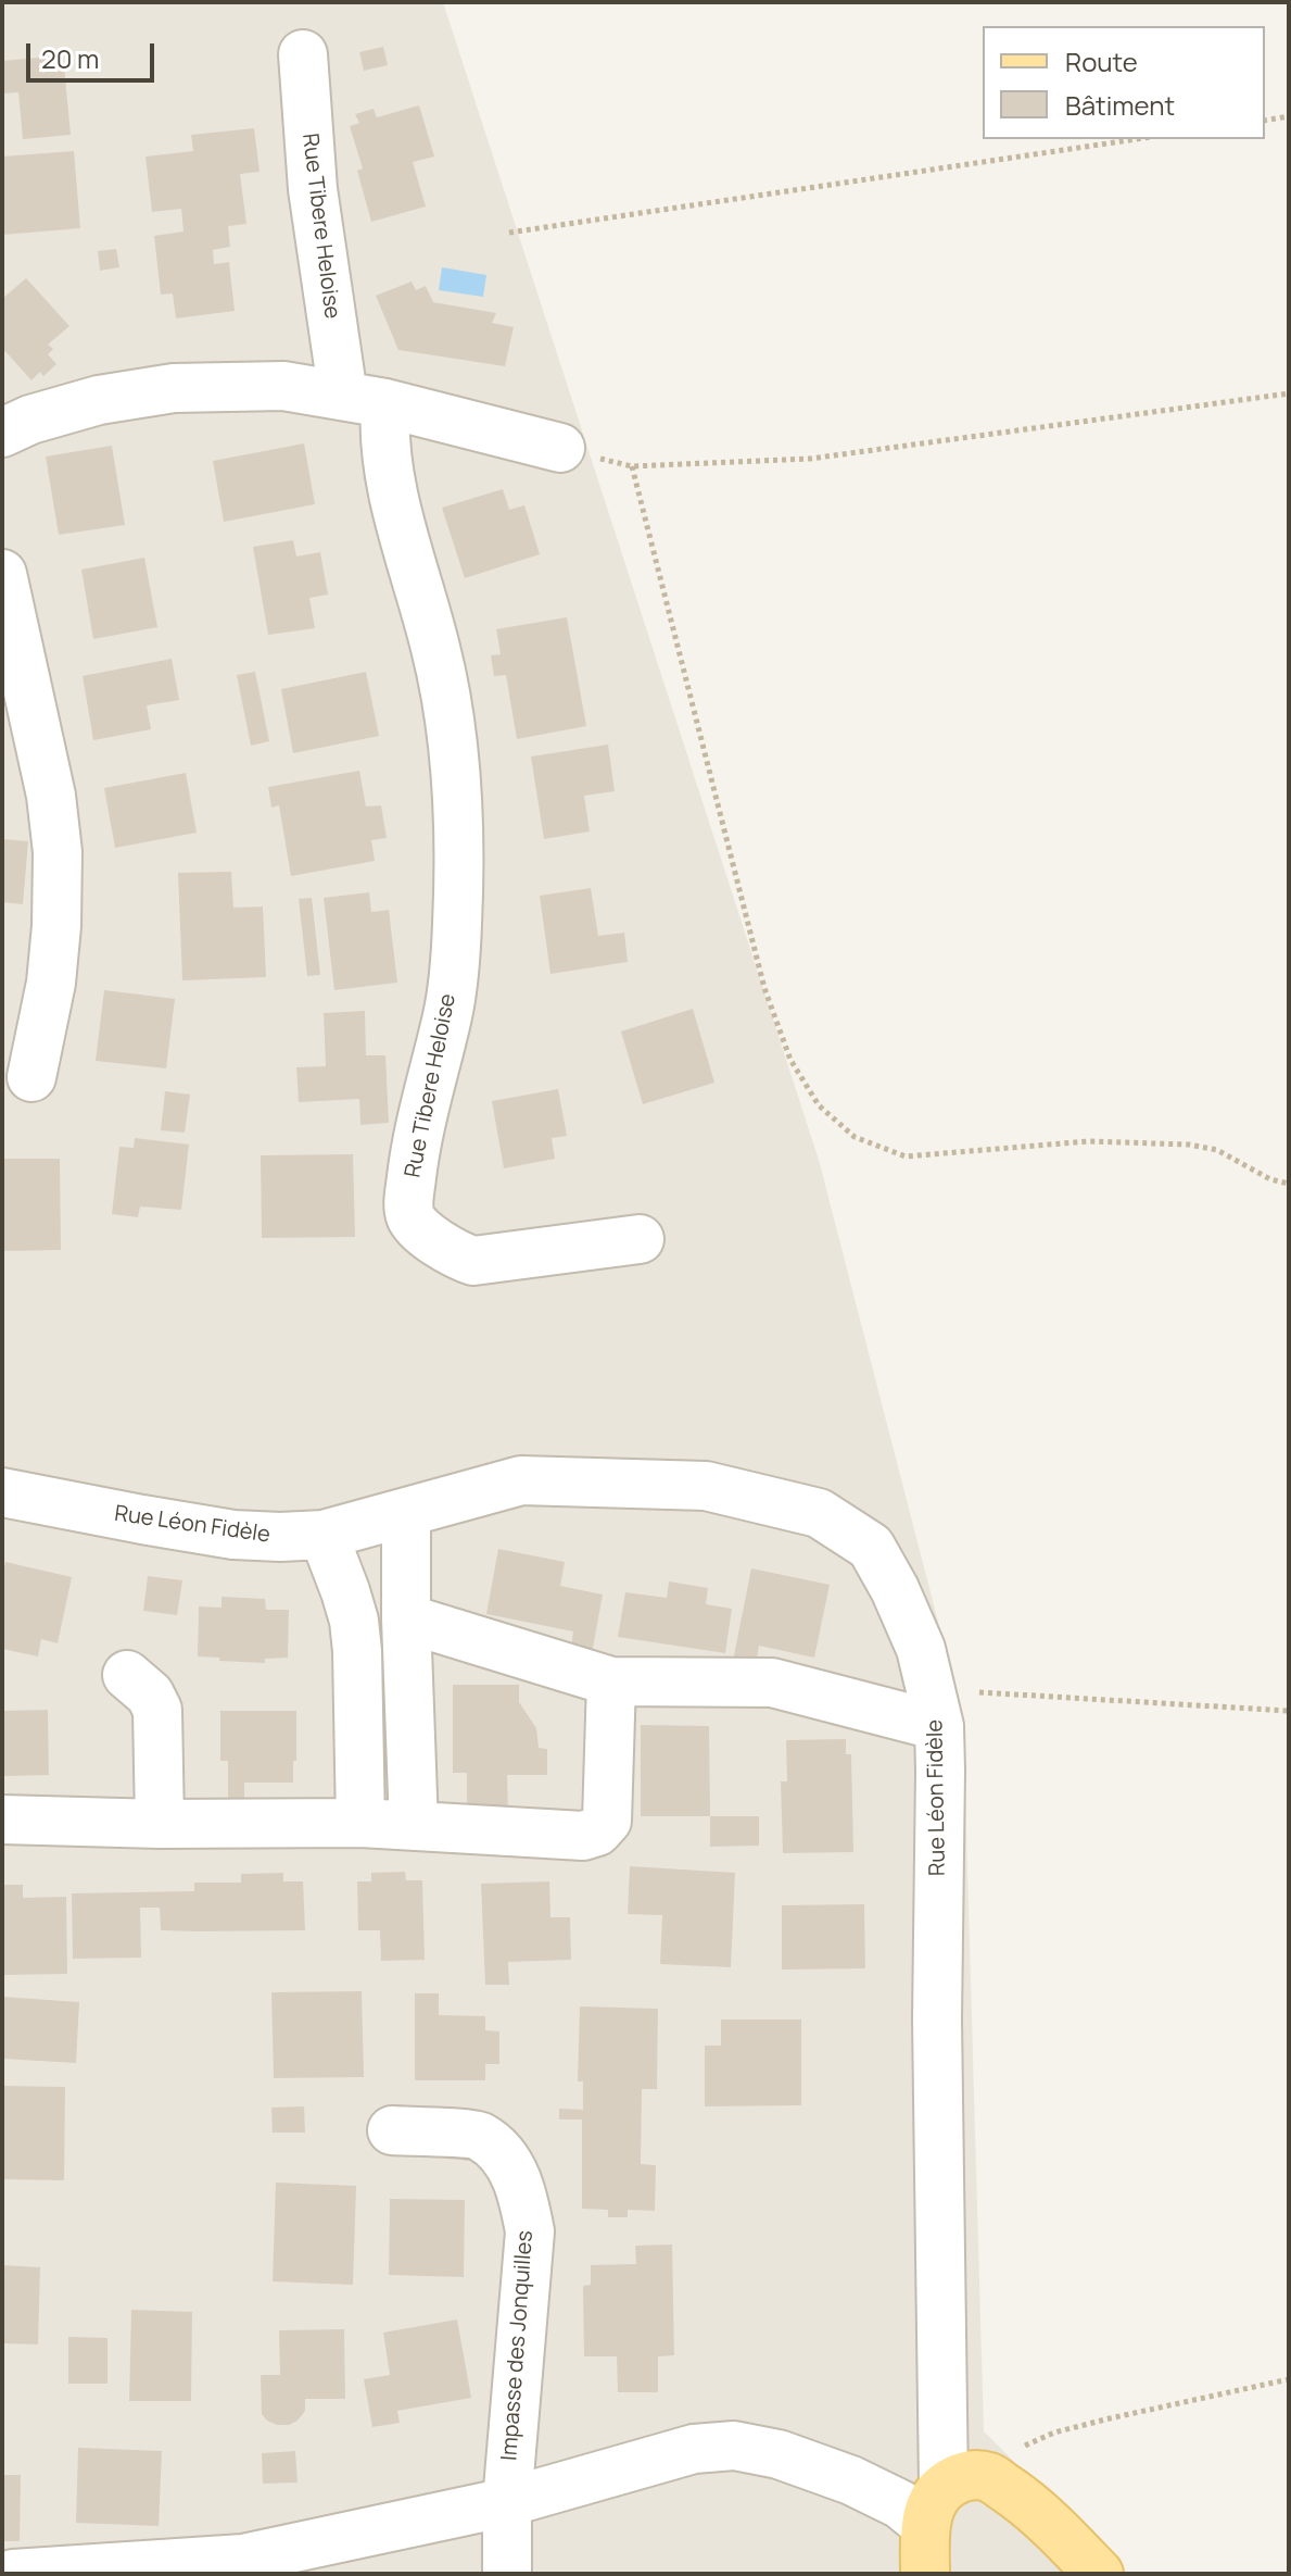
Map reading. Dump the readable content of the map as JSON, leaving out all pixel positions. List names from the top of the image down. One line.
{"streets":{"street":["Rue Tibere Heloise","Rue Léon Fidèle","Impasse des Jonquilles"]},"legend":["Route","Bâtiment"],"scale_bar":"20 m"}
